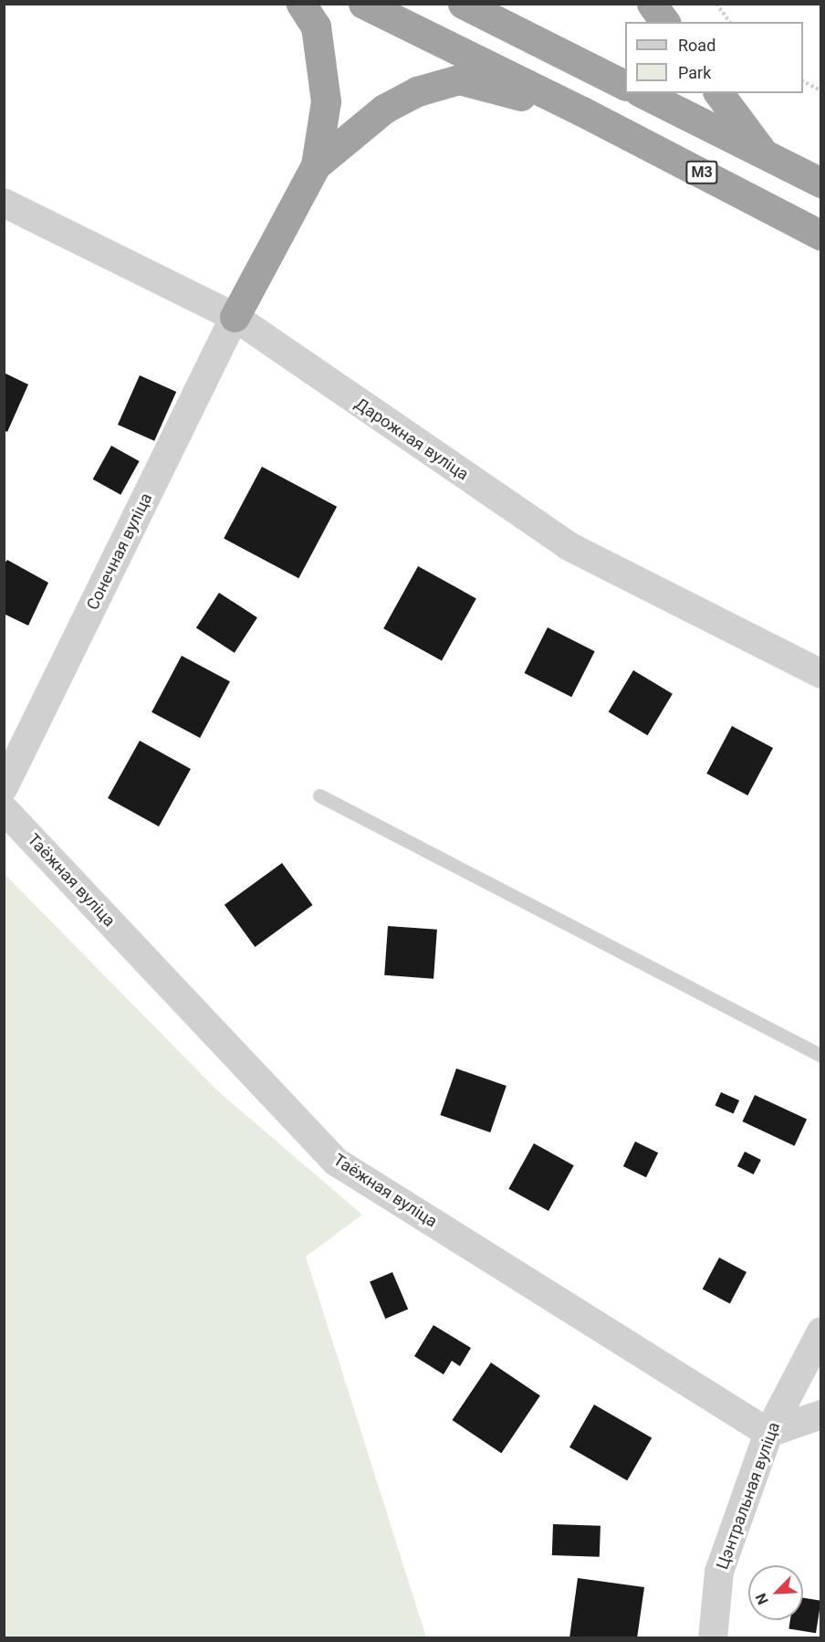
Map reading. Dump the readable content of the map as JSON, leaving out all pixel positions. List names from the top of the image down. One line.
{"streets":{"highway":["М3"],"street":["Дарожная вуліца","Сонечная вуліца","Таёжная вуліца","Цэнтральная вуліца"]},"crossings":[["Дарожная вуліца","Сонечная вуліца"],["Таёжная вуліца","Цэнтральная вуліца"]],"legend":["Road","Park"],"north":"bottom left"}
